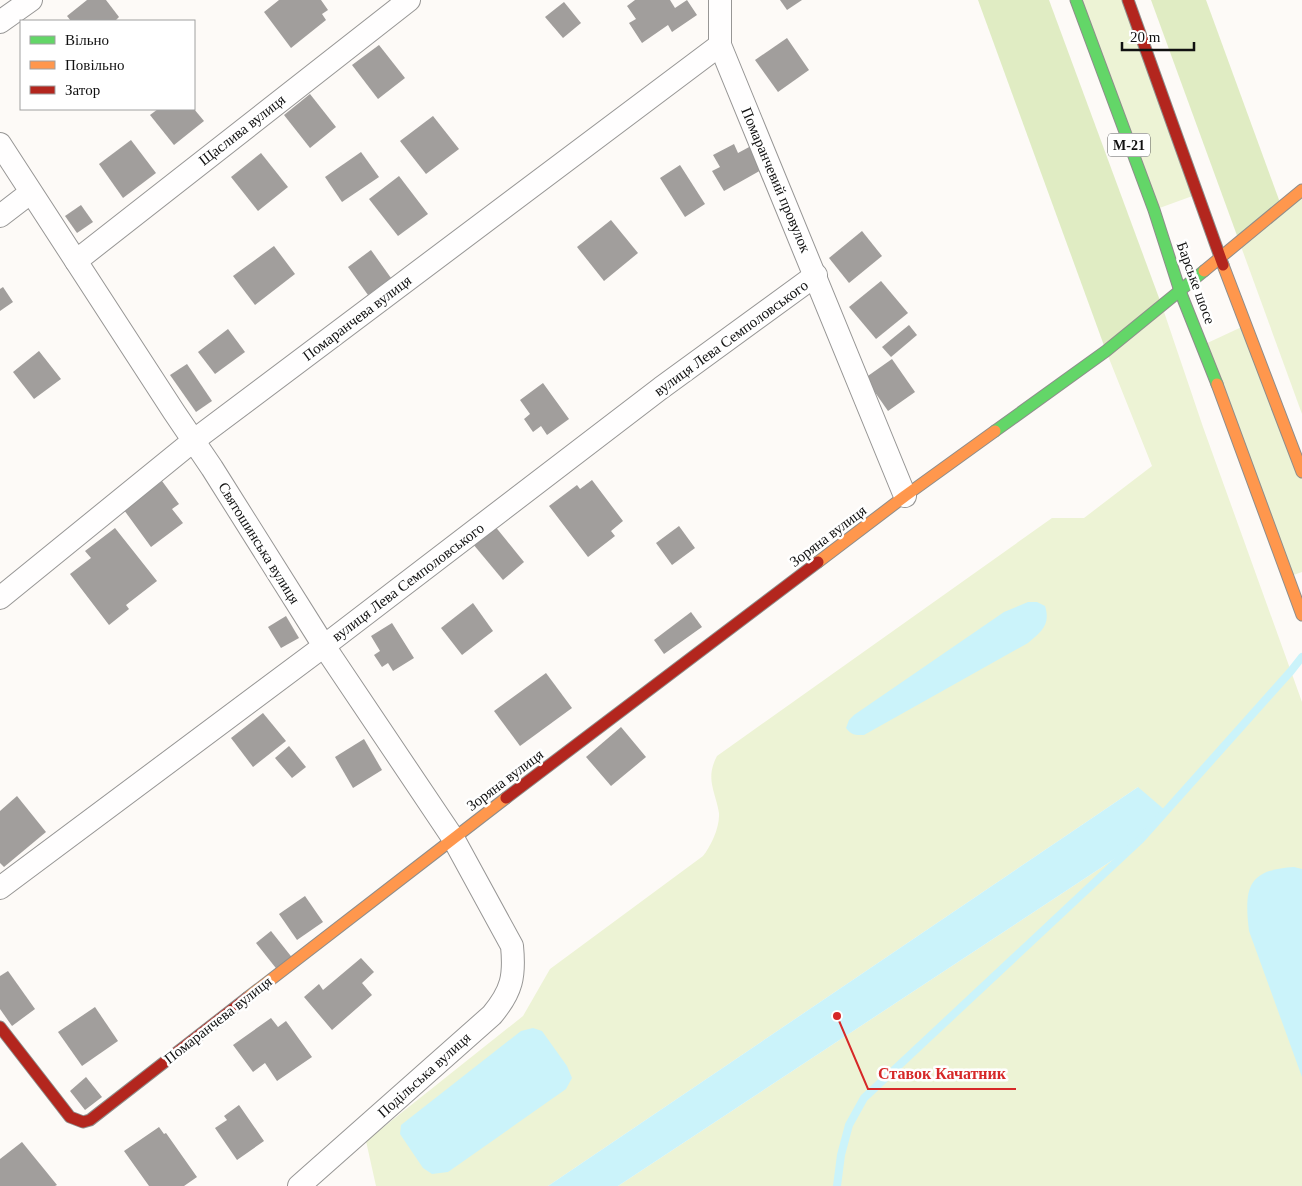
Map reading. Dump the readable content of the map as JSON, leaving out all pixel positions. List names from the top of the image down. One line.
{"streets":{"main road":["М-21","Барське шосе","Помаранчева вулиця","Зоряна вулиця"],"street":["Щаслива вулиця","Помаранчевий провулок","вулиця Лева Семполовського","Святошинська вулиця","Подільська вулиця"]},"crossings":[["Щаслива вулиця","Святошинська вулиця"],["Помаранчевий провулок","Помаранчева вулиця"],["Помаранчевий провулок","вулиця Лева Семполовського"],["Помаранчевий провулок","Зоряна вулиця"],["Барське шосе","Зоряна вулиця"],["Помаранчева вулиця","Зоряна вулиця"],["Помаранчева вулиця","Святошинська вулиця"],["вулиця Лева Семполовського","Святошинська вулиця"],["Зоряна вулиця","Святошинська вулиця"],["Святошинська вулиця","Подільська вулиця"]],"places":["Ставок Качатник"],"legend":["Вільно","Повільно","Затор"],"scale_bar":"20 m"}
